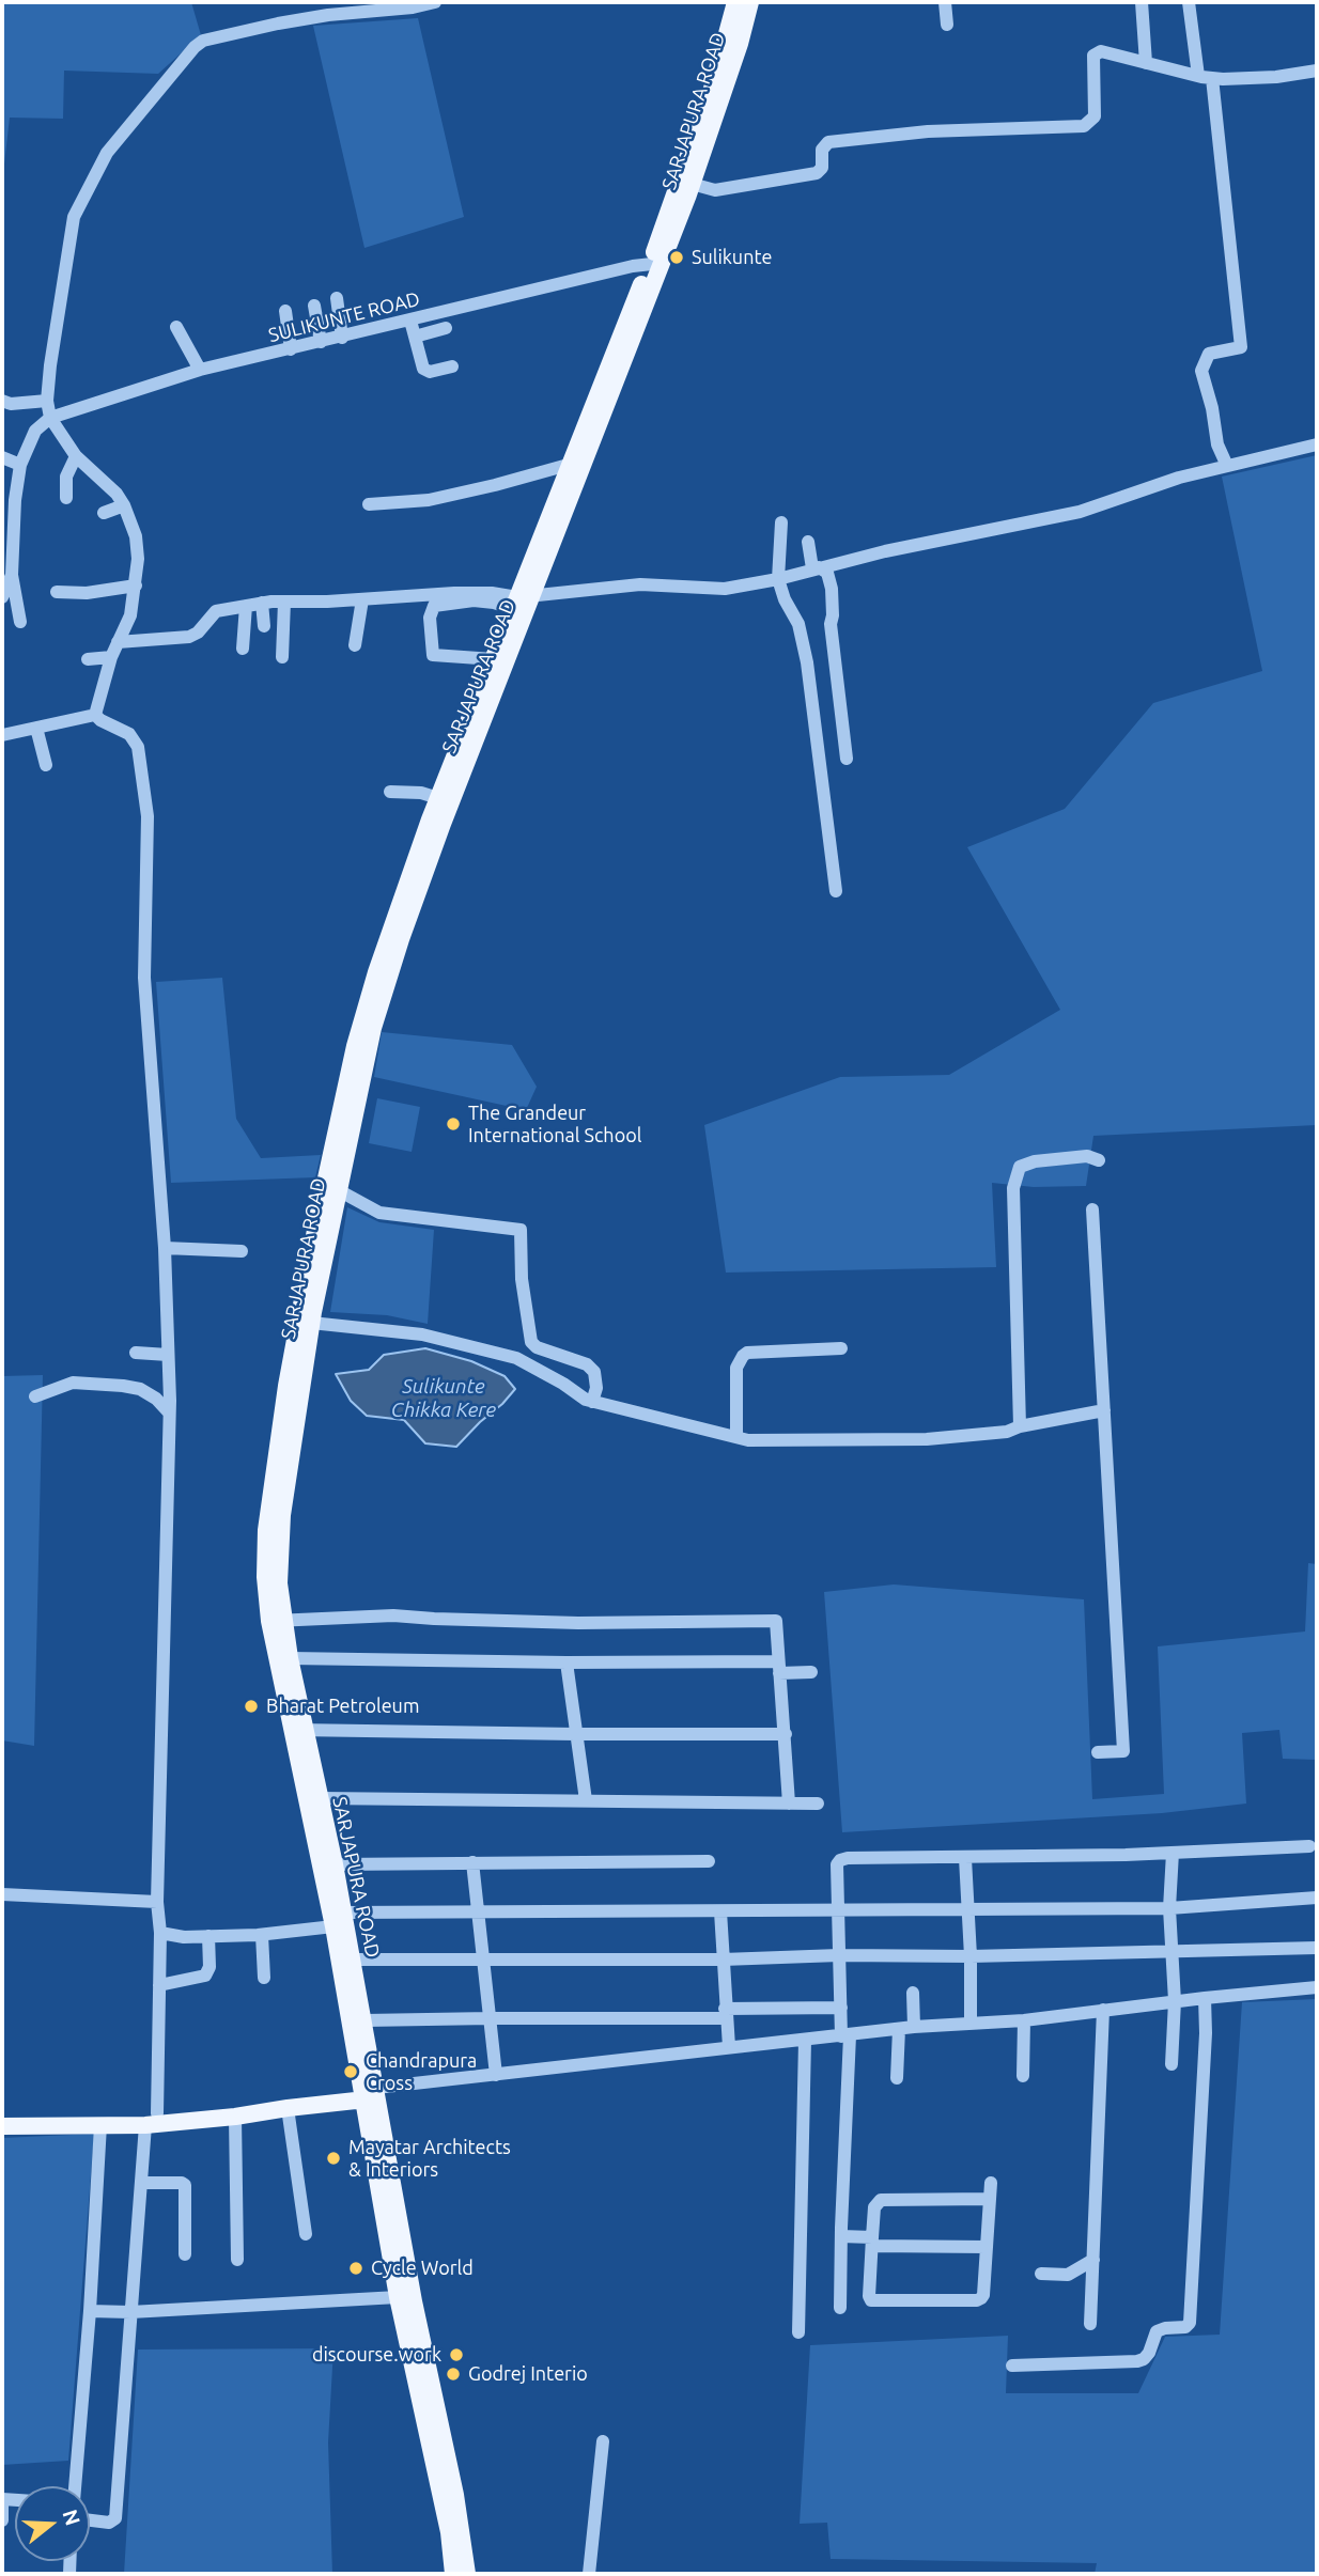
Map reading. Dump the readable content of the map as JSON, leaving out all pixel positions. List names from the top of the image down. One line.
{"streets":{"main road":["SARJAPURA ROAD"],"street":["SULIKUNTE ROAD"]},"crossings":[["SARJAPURA ROAD","SULIKUNTE ROAD"]],"water":["Sulikunte Chikka Kere"],"places":["Sulikunte","The Grandeur International School","Bharat Petroleum","Chandrapura Cross","Mayatar Architects & Interiors","Cycle World","discourse.work","Godrej Interio"],"north":"right"}
